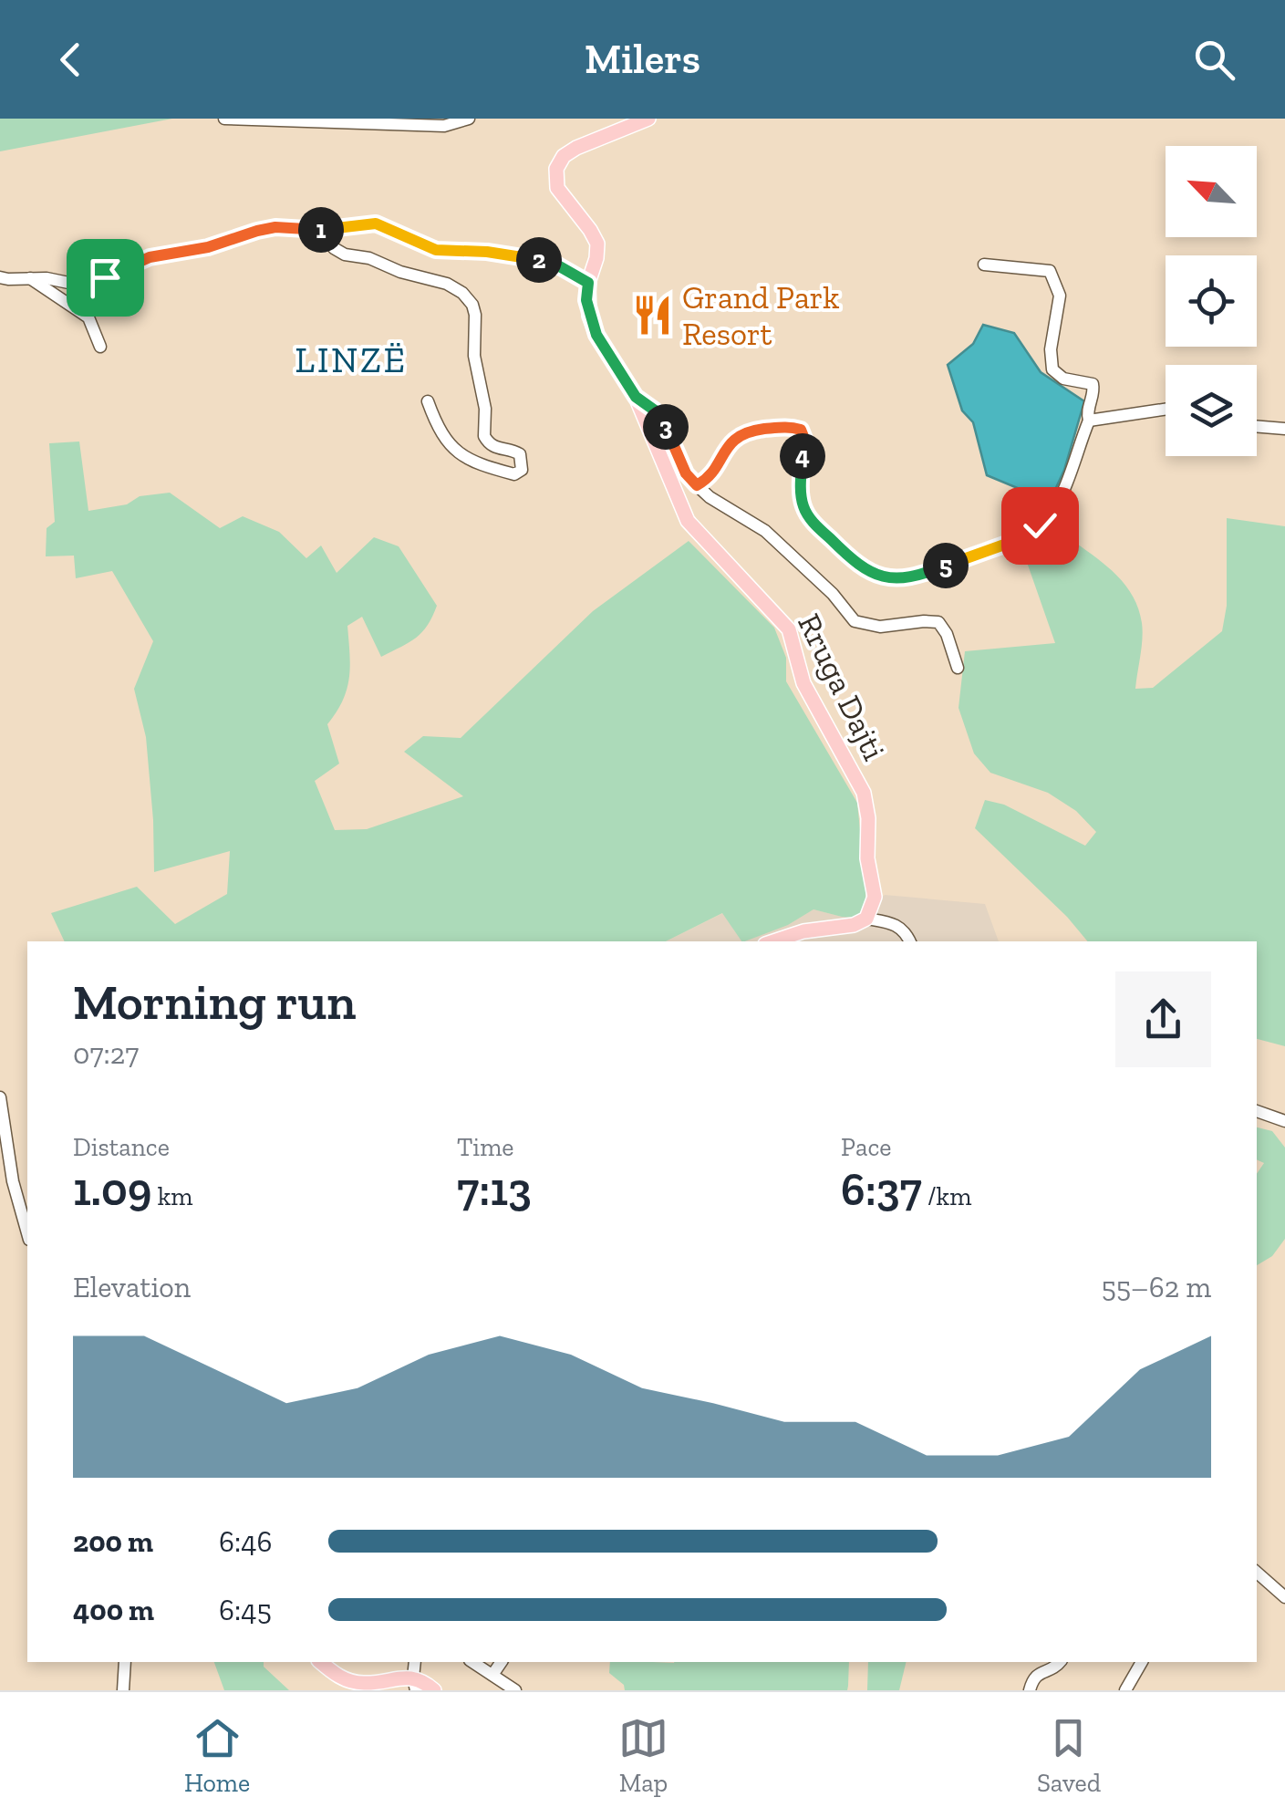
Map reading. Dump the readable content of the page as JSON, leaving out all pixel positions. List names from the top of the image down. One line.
{"streets":{"main road":["Rruga Dajti"]},"districts":["LINZË"],"places":{"restaurant":["Grand Park Resort"]},"north":"top left","page":{"header":"Milers","pins":["1","2","3","4","5"],"heading":["Morning run","07:27"],"stats":[["Distance","1.09 km"],["Time","7:13"],["Pace","6:37 /km"]],"chart":["Elevation","55–62 m"],"list":[{"name":"200 m","note":"6:46"},{"name":"400 m","note":"6:45"}],"tabs":["Home","Map","Saved"]}}
